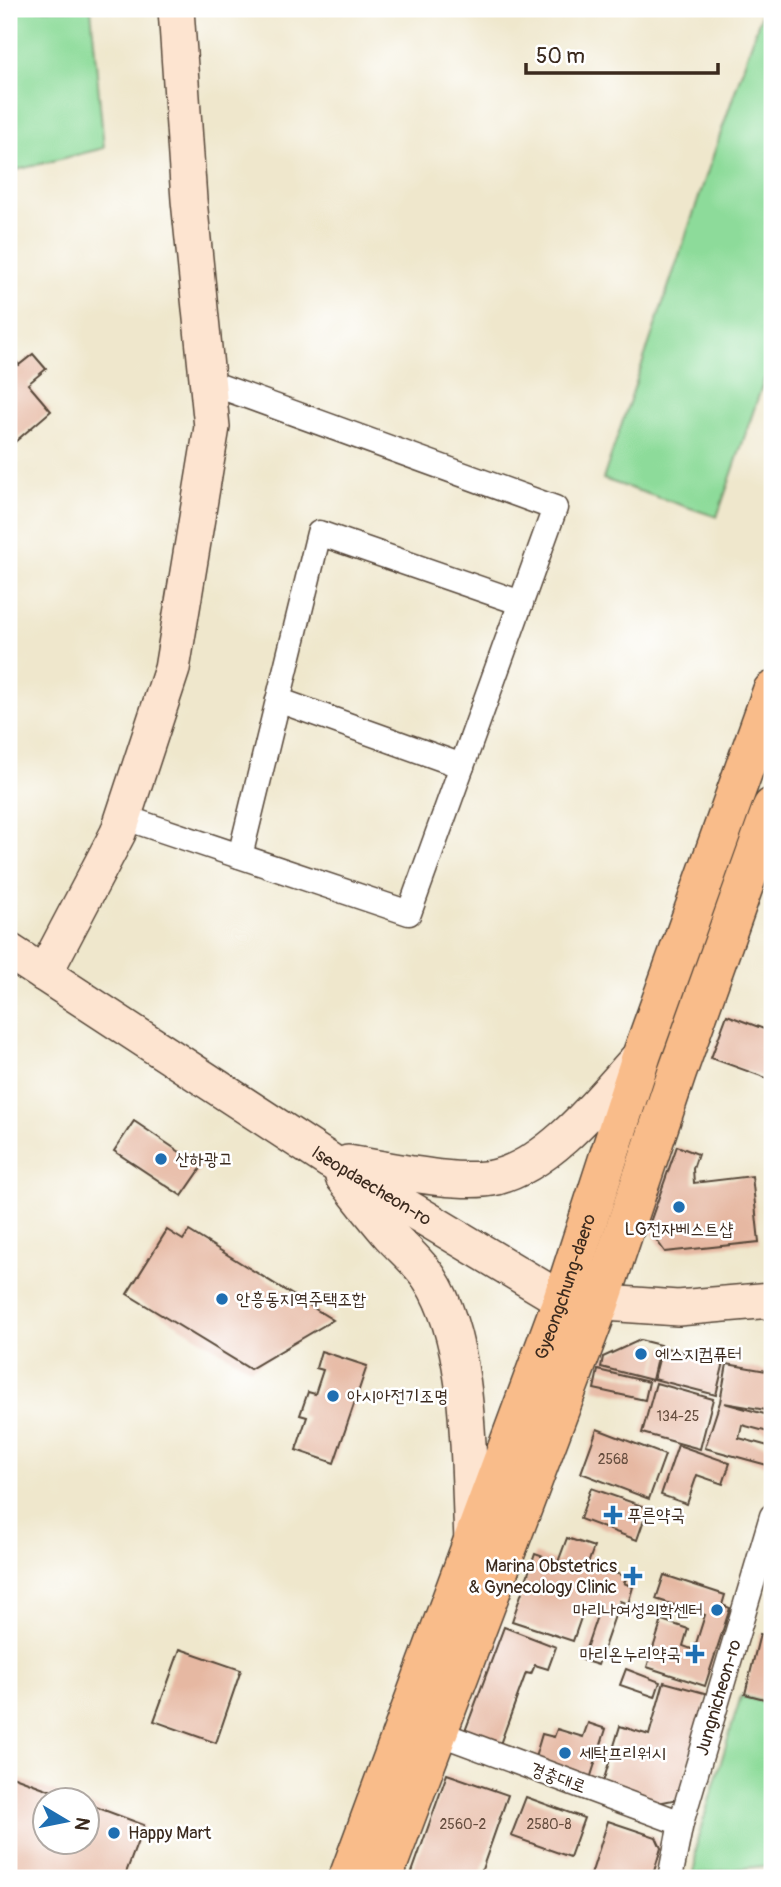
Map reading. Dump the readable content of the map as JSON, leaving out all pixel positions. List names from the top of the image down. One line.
{"streets":{"main road":["Gyeongchung-daero"],"street":["Iseopdaecheon-ro","Jungnicheon-ro","경충대로"]},"crossings":[["Iseopdaecheon-ro","Gyeongchung-daero"],["Gyeongchung-daero","경충대로"],["Jungnicheon-ro","경충대로"]],"places":{"other":["산하광고","LG전자베스트샵","안흥동지역주택조합","에스지컴퓨터","아시아전기조명","마리나여성의학센터","세탁프리워시","Happy Mart"],"health":["푸른약국","Marina Obstetrics & Gynecology Clinic","마리온누리약국"]},"house_numbers":["134-25","2568","2560-2","2580-8"],"scale_bar":"50 m","north":"right"}
